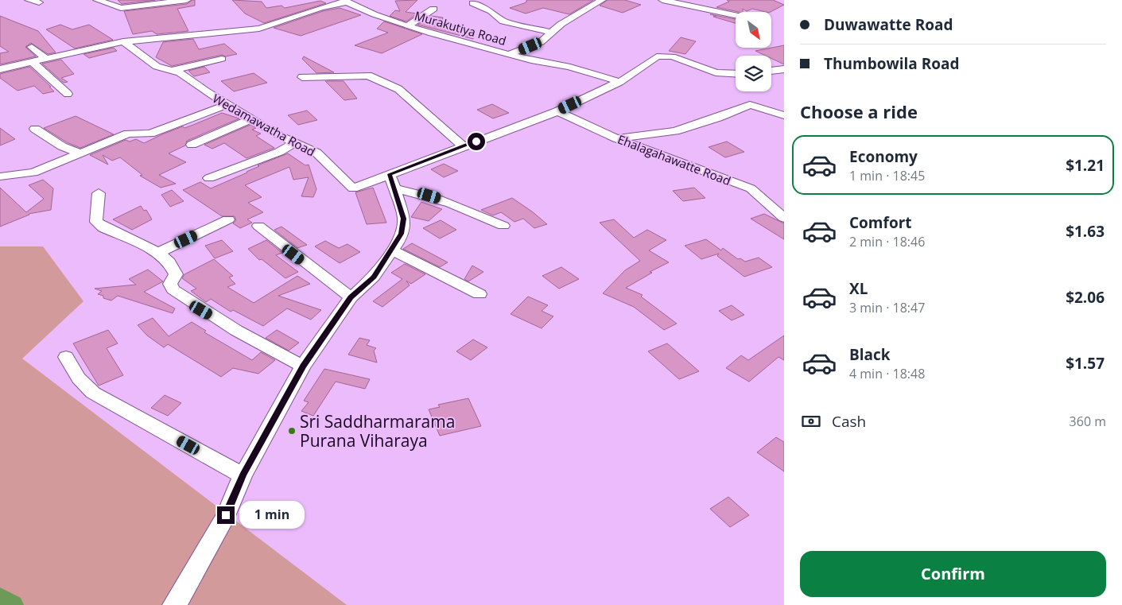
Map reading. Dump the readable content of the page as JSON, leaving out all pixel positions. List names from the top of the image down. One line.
{"streets":{"street":["Murakutiya Road","Wedamawatha Road","Ehalagahawatte Road"]},"places":["Sri Saddharmarama Purana Viharaya"],"north":"bottom right","page":{"banner":["Duwawatte Road","Thumbowila Road"],"heading":"Choose a ride","list":[{"name":"Economy","note":"1 min · 18:45","value":"$1.21"},{"name":"Comfort","note":"2 min · 18:46","value":"$1.63"},{"name":"XL","note":"3 min · 18:47","value":"$2.06"},{"name":"Black","note":"4 min · 18:48","value":"$1.57"}],"pay":["Cash","360 m"],"bubble":"1 min","buttons":"Confirm"}}
